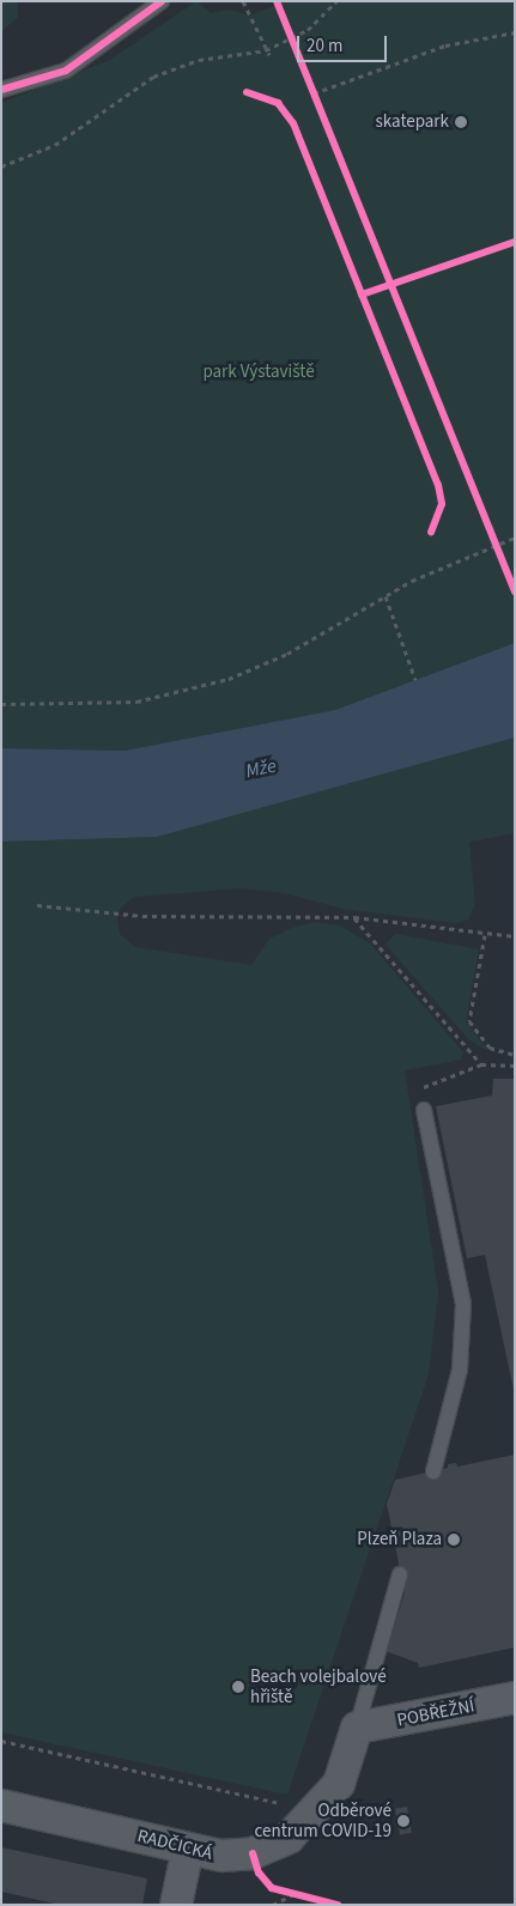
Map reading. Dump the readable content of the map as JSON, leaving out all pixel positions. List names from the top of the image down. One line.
{"streets":{"street":["POBŘEŽNÍ","RADČICKÁ"]},"crossings":[["POBŘEŽNÍ","RADČICKÁ"]],"water":["Mže"],"parks":["park Výstaviště"],"places":["skatepark","Plzeň Plaza","Beach volejbalové hřiště","Odběrové centrum COVID-19"],"scale_bar":"20 m"}
